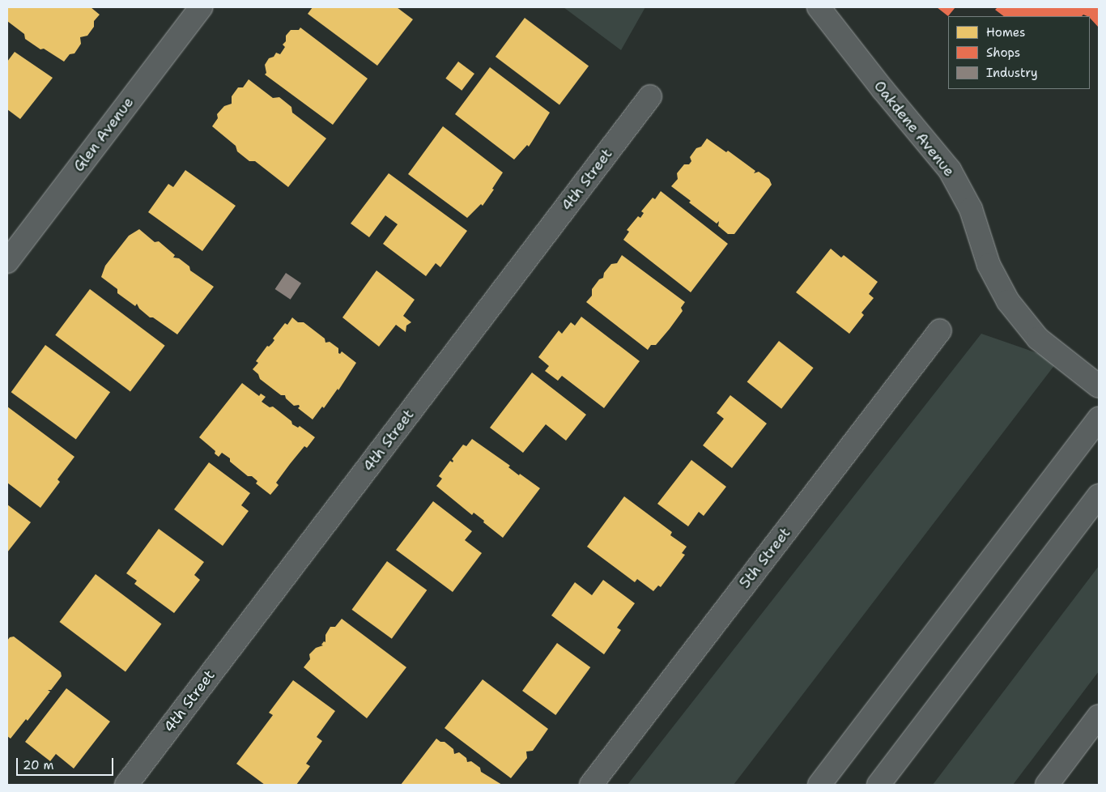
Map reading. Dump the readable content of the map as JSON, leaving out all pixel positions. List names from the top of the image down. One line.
{"streets":{"main road":["Oakdene Avenue","Glen Avenue","4th Street","5th Street"]},"legend":["Homes","Shops","Industry"],"scale_bar":"20 m"}
